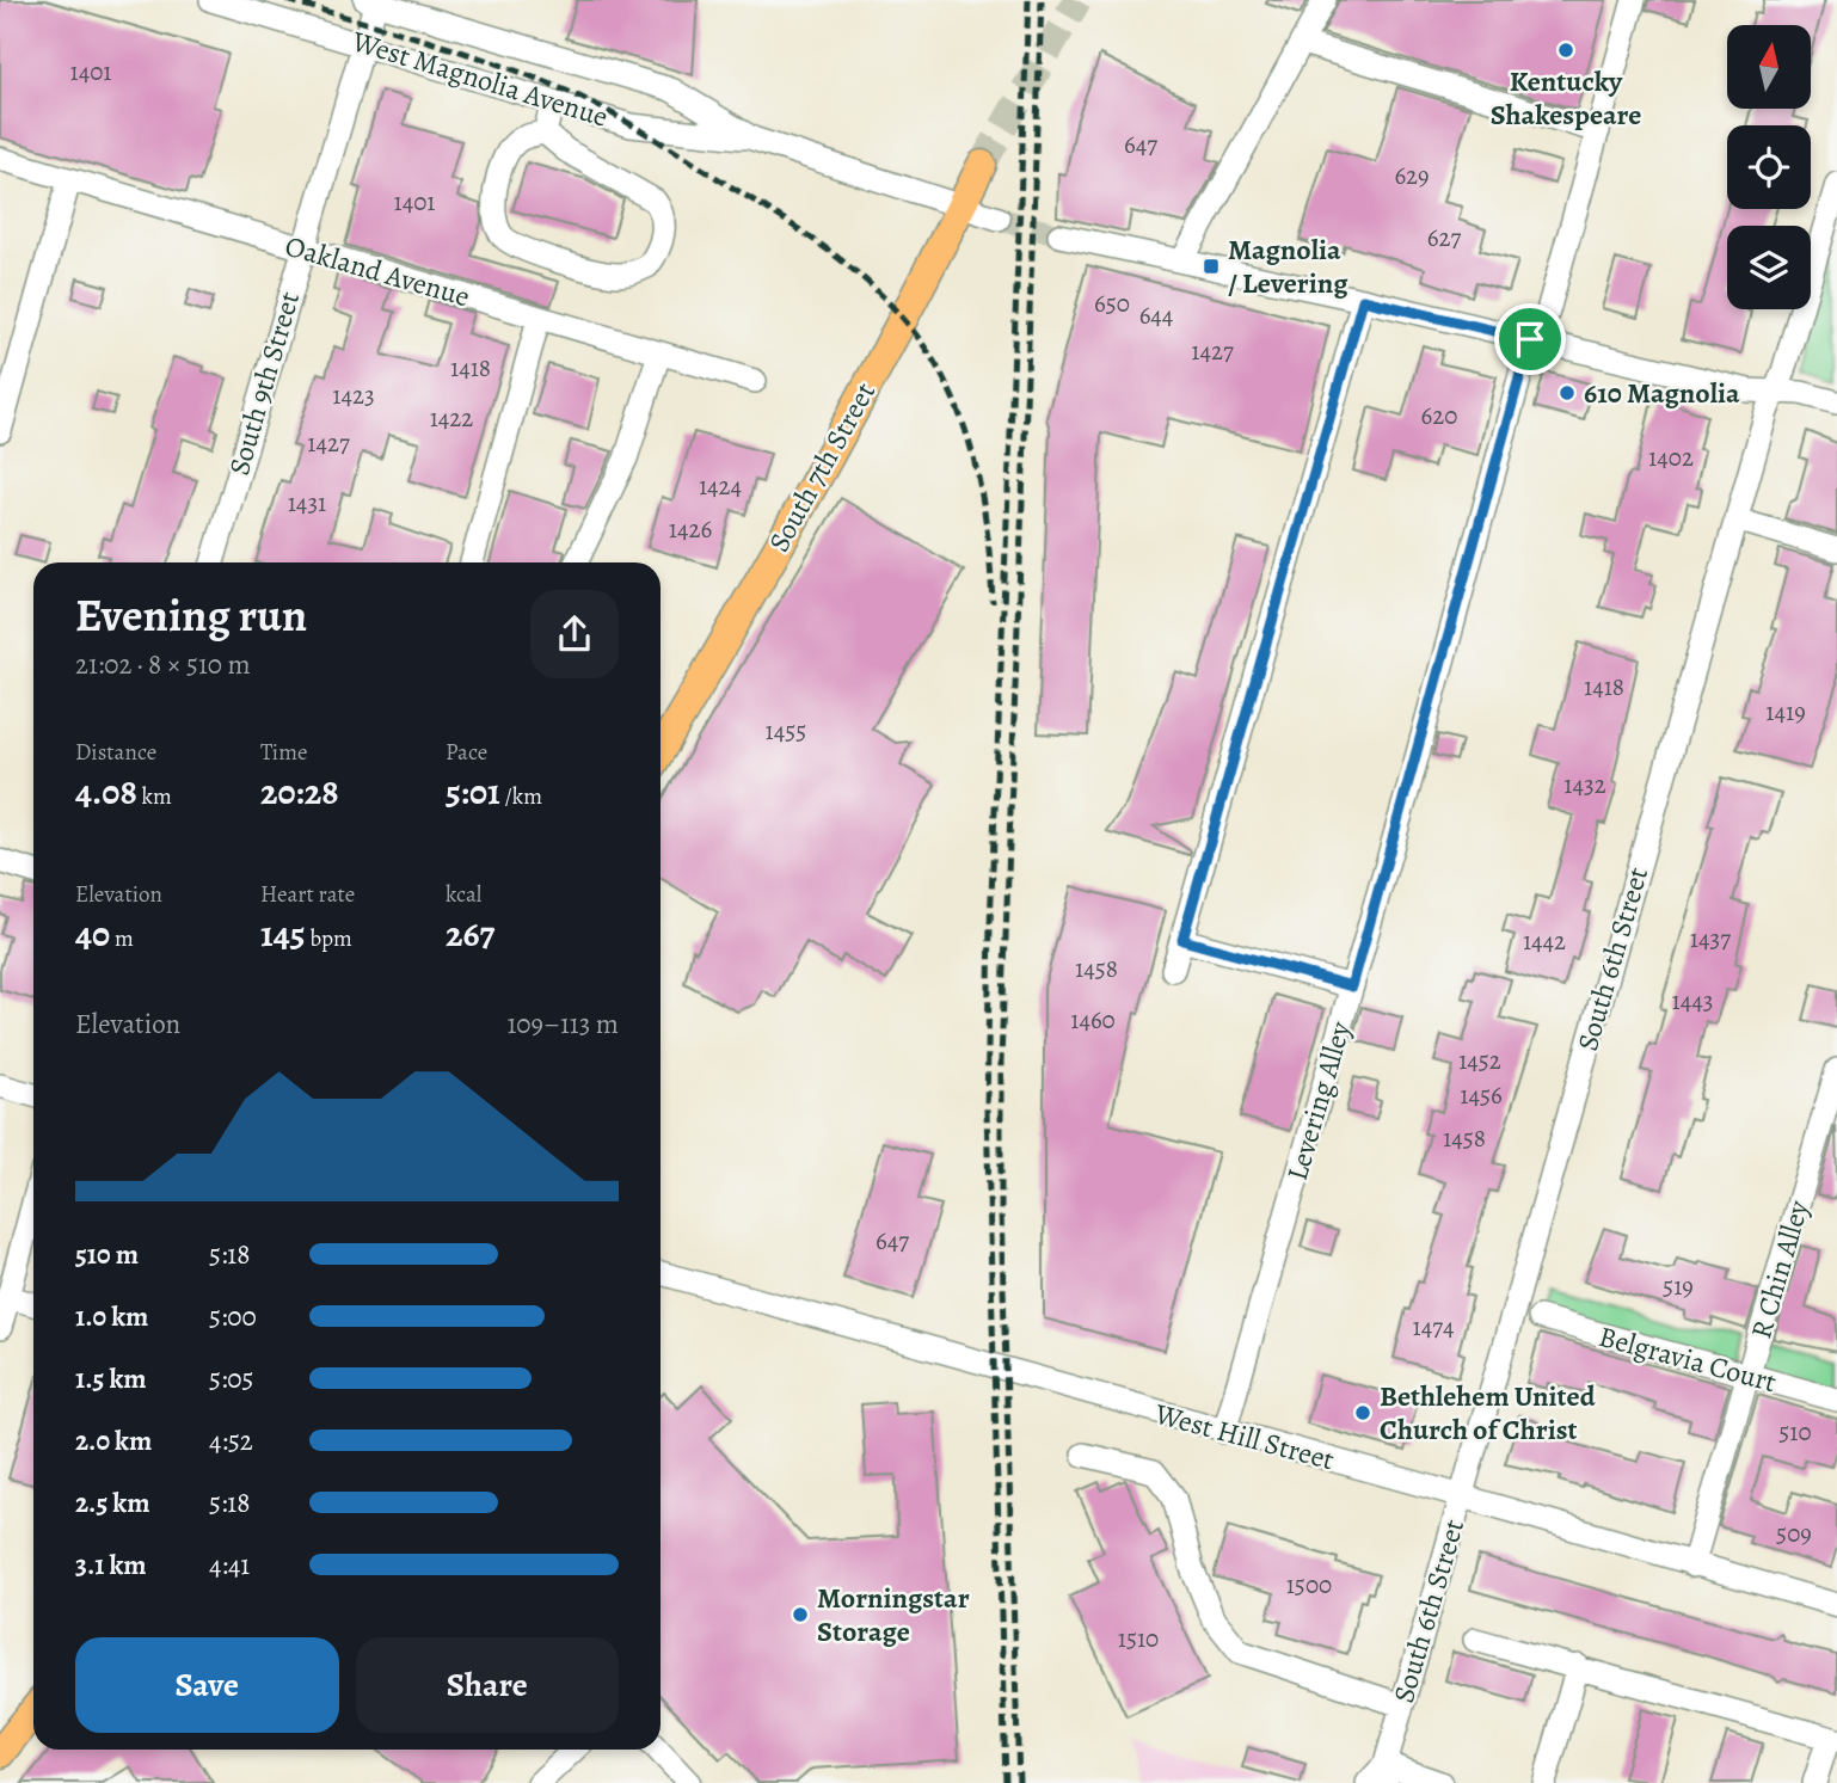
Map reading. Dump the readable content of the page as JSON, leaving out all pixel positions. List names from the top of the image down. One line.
{"streets":{"main road":["South 7th Street"],"street":["West Magnolia Avenue","Oakland Avenue","South 9th Street","South 6th Street","Levering Alley","R Chin Alley","Belgravia Court","West Hill Street"]},"crossings":[["West Magnolia Avenue","South 9th Street"],["West Magnolia Avenue","South 7th Street"],["Oakland Avenue","South 9th Street"],["South 6th Street","West Hill Street"],["Levering Alley","West Hill Street"],["R Chin Alley","Belgravia Court"],["R Chin Alley","West Hill Street"]],"places":{"other":["Kentucky Shakespeare","610 Magnolia","Bethlehem United Church of Christ","Morningstar Storage"],"transit":["Magnolia / Levering"]},"house_numbers":["1401","647","629","1401","627","650","644","1427","1418","1423","620","1422","1427","1402","1424","1431","1426","1418","1419","1455","1432","1437","1442","1458","1443","1460","1452","1456","1458","647","519","1474","510","509","1500","1510"],"north":"top","page":{"heading":["Evening run","21:02 · 8 × 510 m"],"stats":[["Distance","4.08 km"],["Time","20:28"],["Pace","5:01 /km"],["Elevation","40 m"],["Heart rate","145 bpm"],["kcal","267"]],"chart":["Elevation","109–113 m"],"list":[{"name":"510 m","note":"5:18"},{"name":"1.0 km","note":"5:00"},{"name":"1.5 km","note":"5:05"},{"name":"2.0 km","note":"4:52"},{"name":"2.5 km","note":"5:18"},{"name":"3.1 km","note":"4:41"}],"buttons":["Save","Share"]}}
